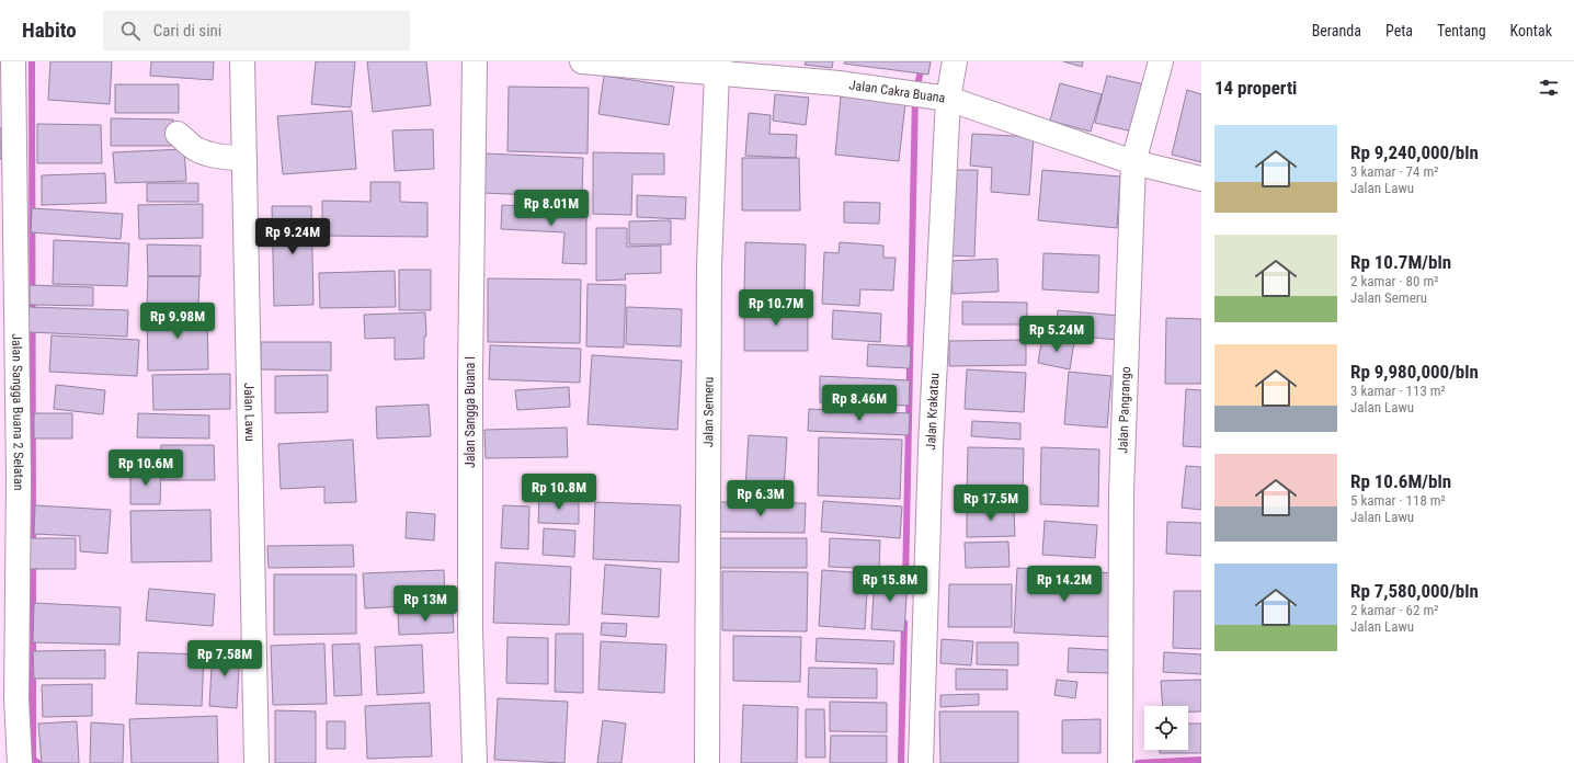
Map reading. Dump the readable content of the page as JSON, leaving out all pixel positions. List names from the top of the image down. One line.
{"streets":{"street":["Jalan Cakra Buana","Jalan Pangrango","Jalan Sangga Buana 2 Selatan","Jalan Lawu","Jalan Sangga Buana I","Jalan Semeru","Jalan Krakatau"]},"crossings":[["Jalan Cakra Buana","Jalan Pangrango"],["Jalan Cakra Buana","Jalan Semeru"],["Jalan Cakra Buana","Jalan Krakatau"]],"page":{"header":"Habito","search":"Cari di sini","nav":["Beranda","Peta","Tentang","Kontak"],"heading":"14 properti","list":[{"name":"Rp 9,240,000/bln","note":"3 kamar · 74 m² · Jalan Lawu"},{"name":"Rp 10.7M/bln","note":"2 kamar · 80 m² · Jalan Semeru"},{"name":"Rp 9,980,000/bln","note":"3 kamar · 113 m² · Jalan Lawu"},{"name":"Rp 10.6M/bln","note":"5 kamar · 118 m² · Jalan Lawu"},{"name":"Rp 7,580,000/bln","note":"2 kamar · 62 m² · Jalan Lawu"}],"price":["Rp 8.01M","Rp 9.24M","Rp 10.7M","Rp 9.98M","Rp 5.24M","Rp 8.46M","Rp 10.6M","Rp 10.8M","Rp 6.3M","Rp 17.5M","Rp 15.8M","Rp 14.2M","Rp 13M","Rp 7.58M"]}}
